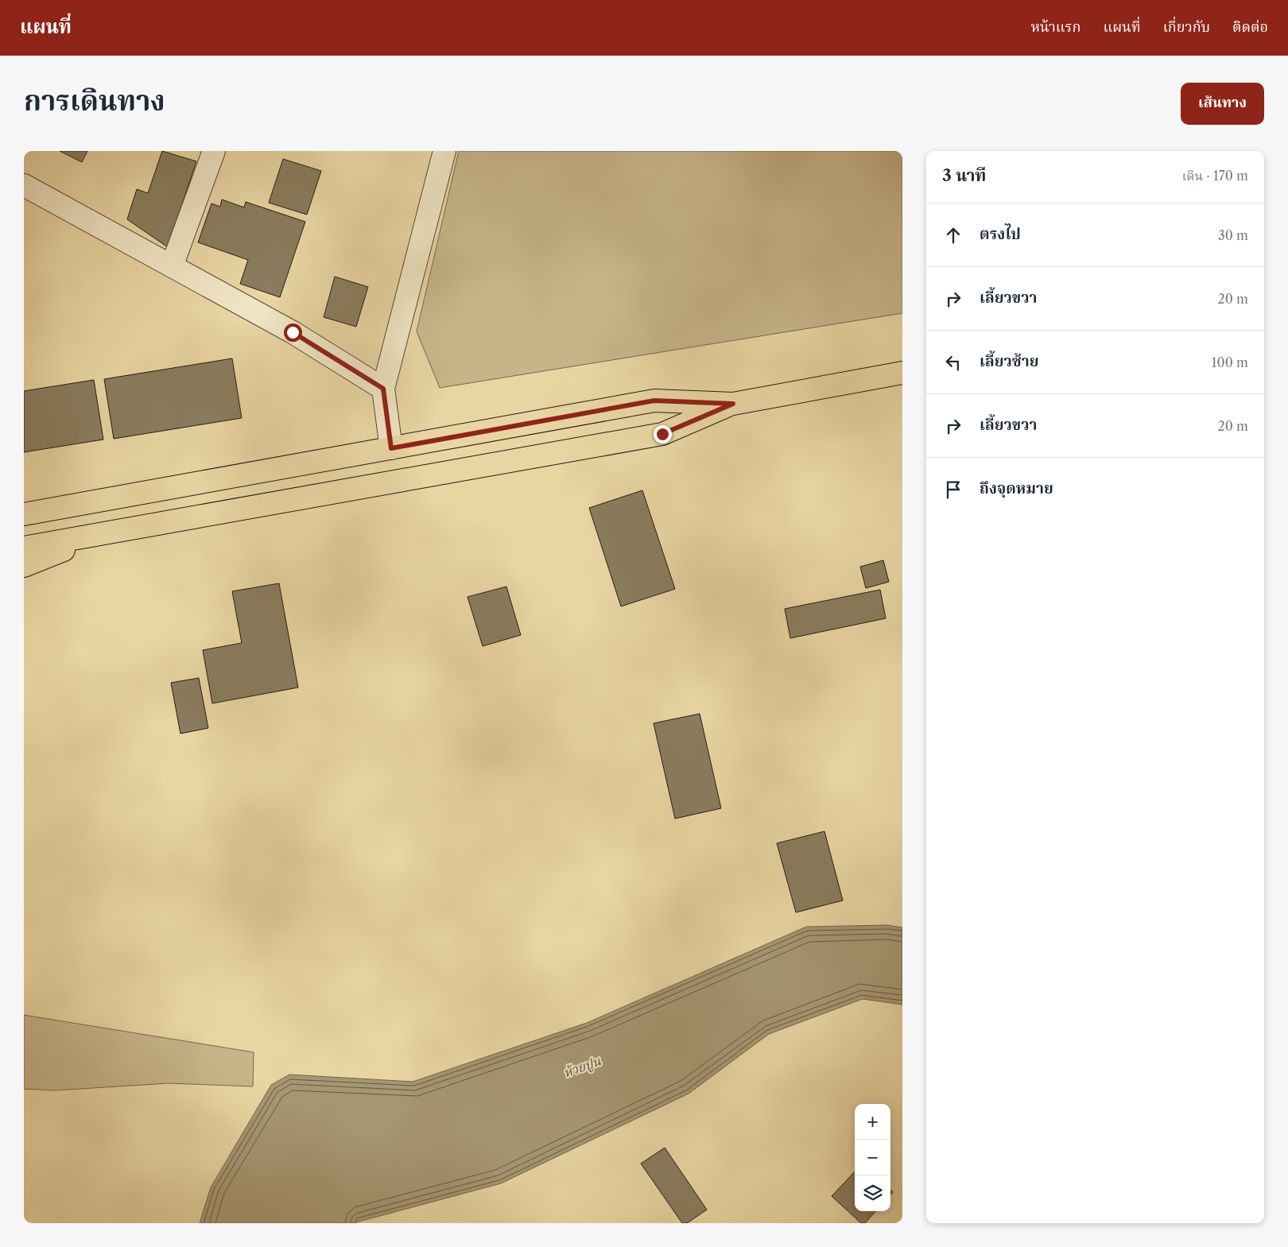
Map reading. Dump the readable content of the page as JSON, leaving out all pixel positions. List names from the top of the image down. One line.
{"water":["ห้วยปูน"],"page":{"header":"แผนที่","nav":["หน้าแรก","แผนที่","เกี่ยวกับ","ติดต่อ"],"title":"การเดินทาง","buttons":"เส้นทาง","heading":["3 นาที","เดิน · 170 m"],"list":[["ตรงไป","30 m"],["เลี้ยวขวา","20 m"],["เลี้ยวซ้าย","100 m"],["เลี้ยวขวา","20 m"],"ถึงจุดหมาย"],"map_buttons":["+","−"]}}
